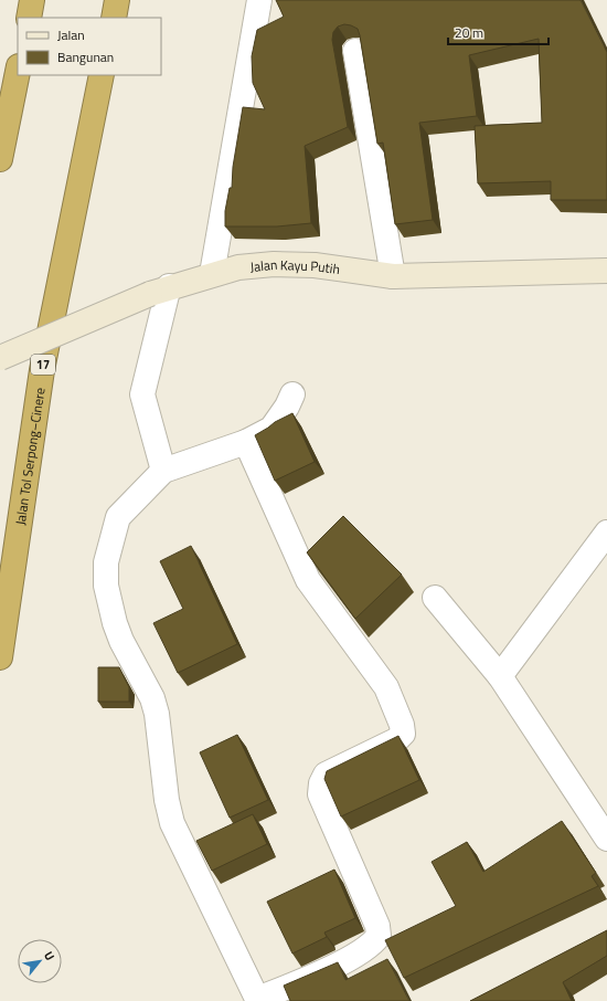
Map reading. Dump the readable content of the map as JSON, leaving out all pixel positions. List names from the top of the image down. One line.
{"streets":{"highway":["17","Jalan Tol Serpong–Cinere"],"street":["Jalan Kayu Putih"]},"legend":["Jalan","Bangunan"],"scale_bar":"20 m","north":"top right"}
